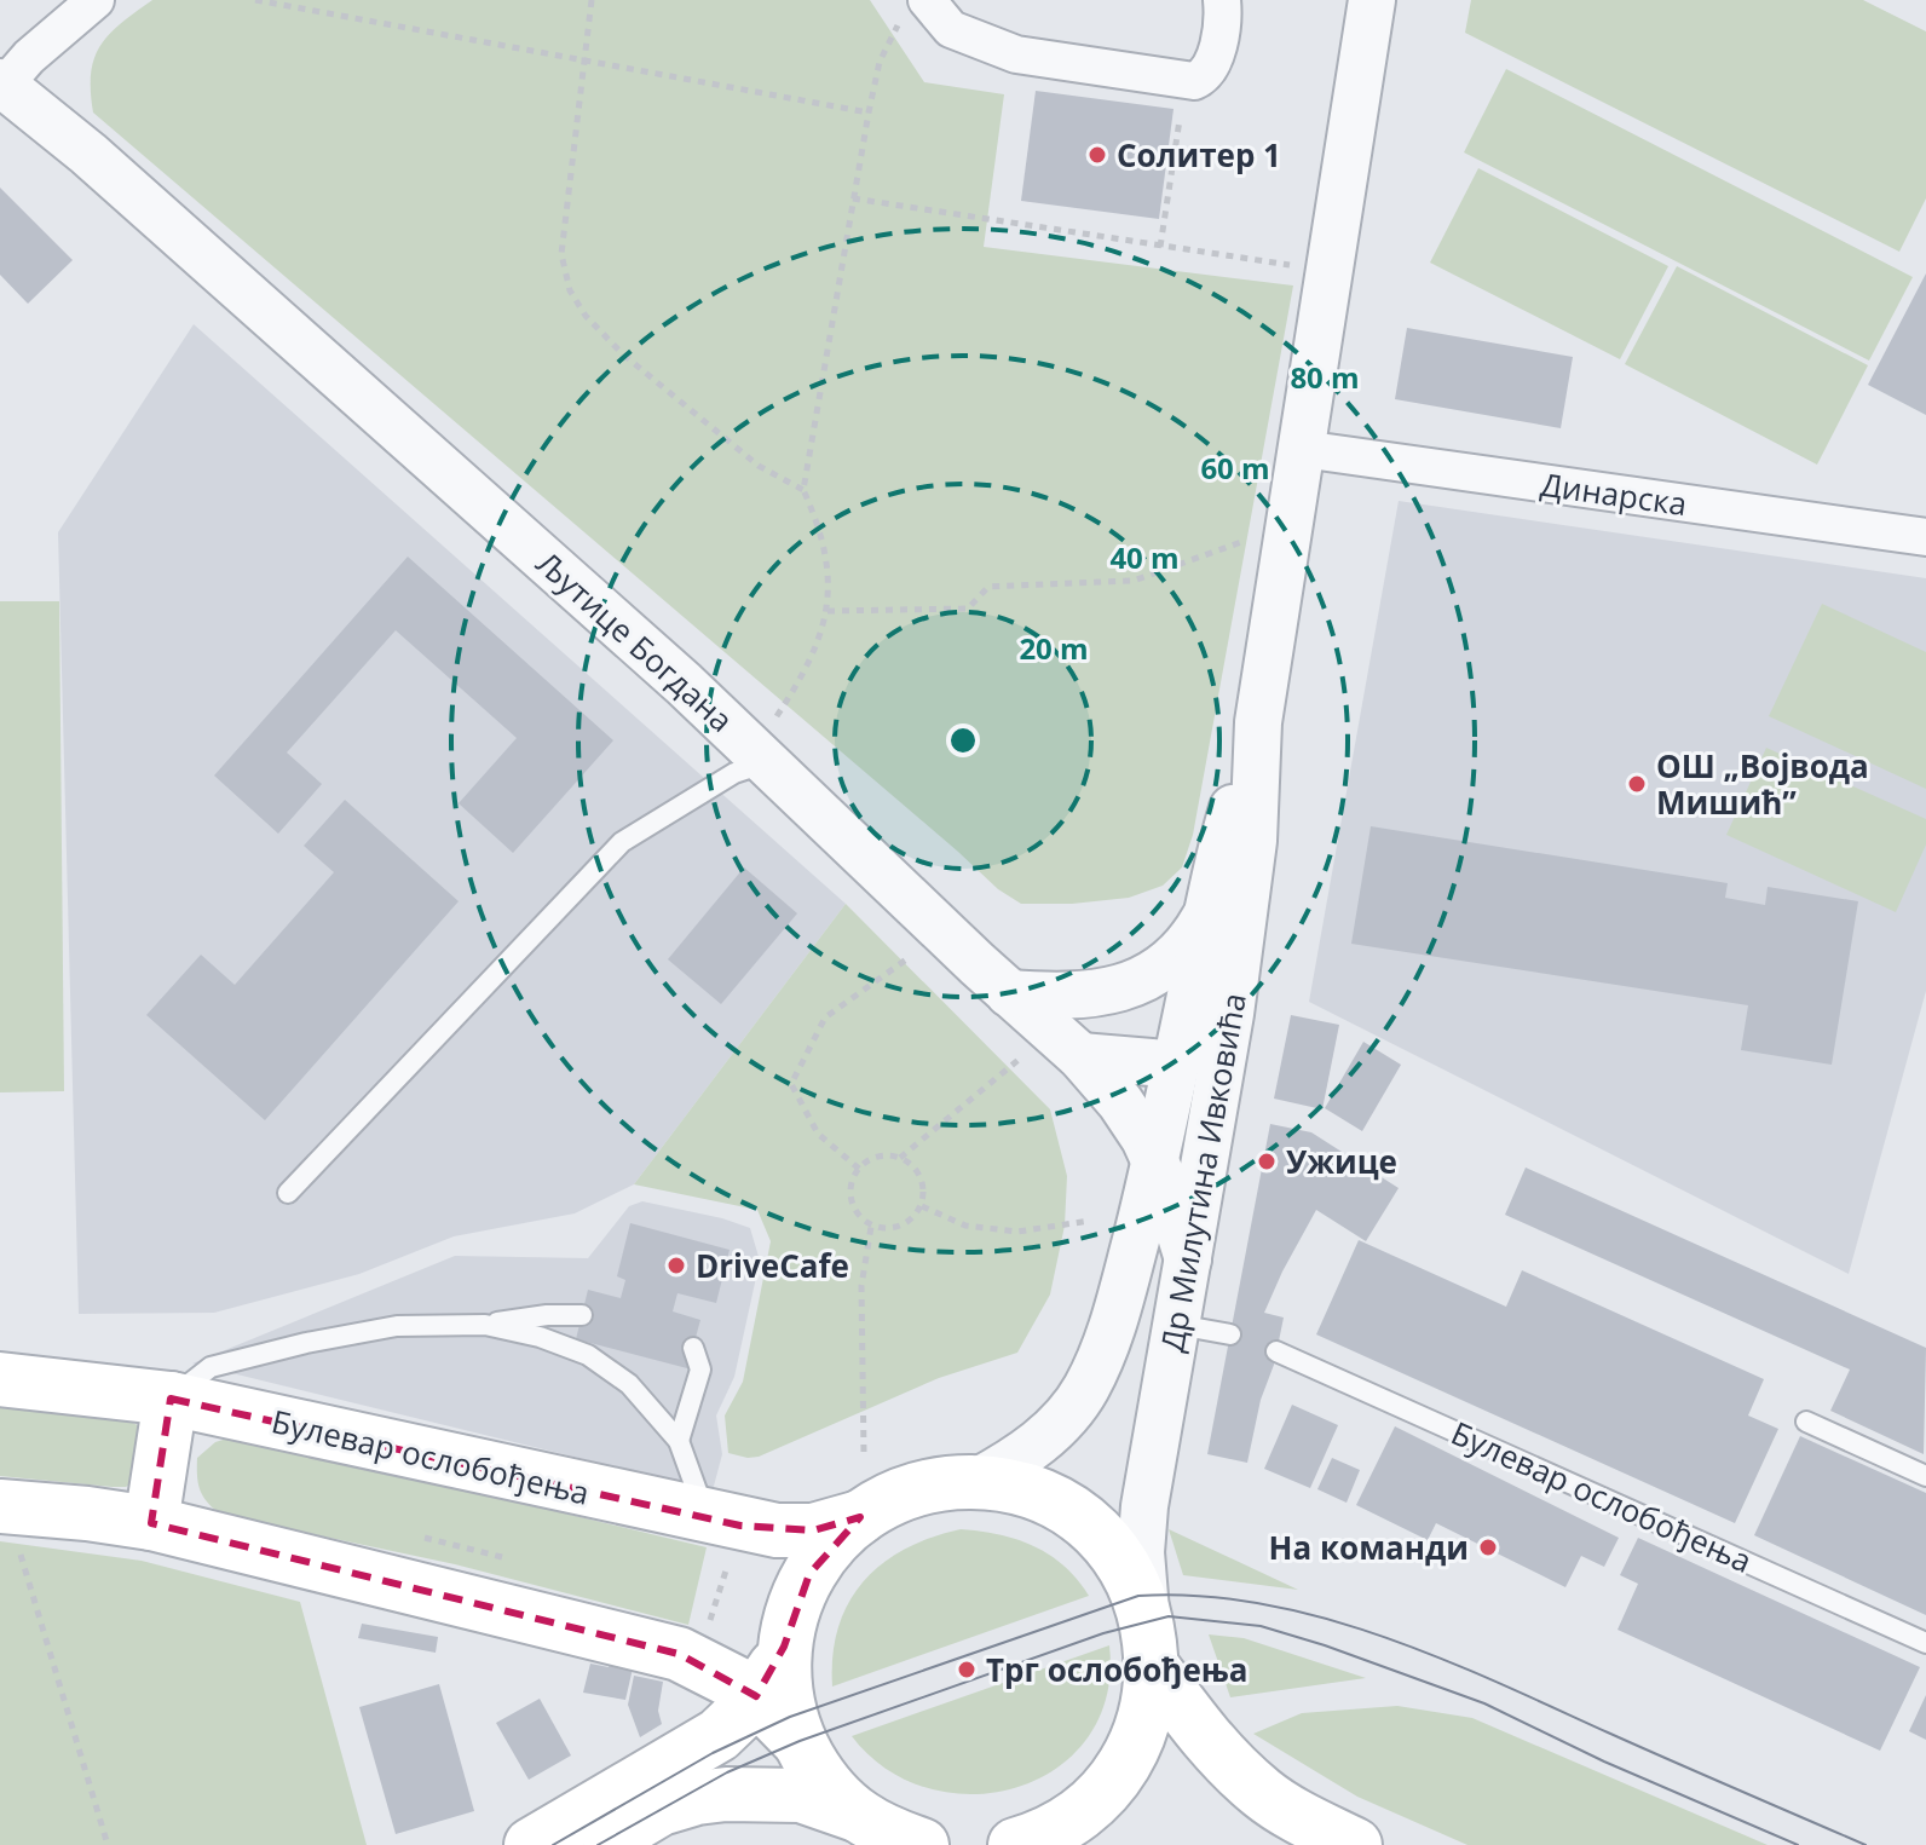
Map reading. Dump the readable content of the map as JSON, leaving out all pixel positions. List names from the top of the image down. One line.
{"streets":{"main road":["Булевар ослобођења"],"street":["Динарска","Љутице Богдана","Др Милутина Ивковића"]},"crossings":[["Динарска","Др Милутина Ивковића"],["Љутице Богдана","Др Милутина Ивковића"],["Др Милутина Ивковића","Булевар ослобођења"]],"places":["Солитер 1","ОШ „Војвода Мишић”","Ужице","DriveCafe","На команди","Трг ослобођења"],"rings":["80 m","60 m","40 m","20 m"]}
